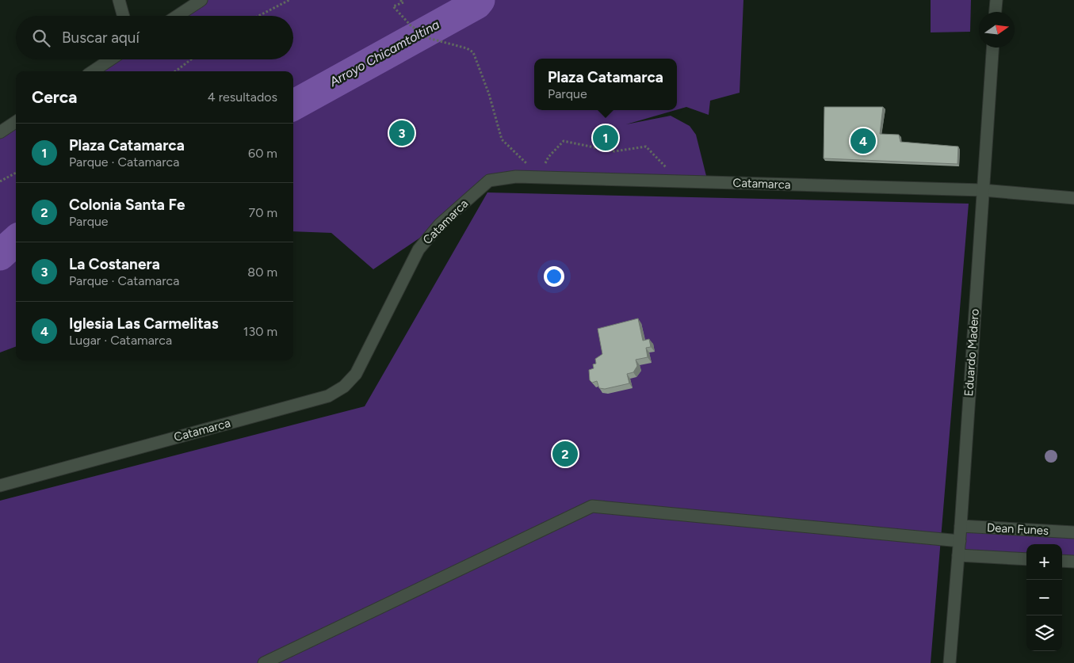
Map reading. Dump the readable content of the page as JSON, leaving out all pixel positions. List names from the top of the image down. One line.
{"streets":{"street":["Catamarca","Eduardo Madero","Dean Funes"]},"crossings":[["Catamarca","Eduardo Madero"],["Eduardo Madero","Dean Funes"]],"water":["Arroyo Chicamtoltina"],"north":"right","page":{"search":"Buscar aquí","popup":["Plaza Catamarca","Parque"],"heading":["Cerca","4 resultados"],"pins":["3","1","4","2"],"list":[{"mark":"1","name":"Plaza Catamarca","note":"Parque · Catamarca","value":"60 m"},{"mark":"2","name":"Colonia Santa Fe","note":"Parque","value":"70 m"},{"mark":"3","name":"La Costanera","note":"Parque · Catamarca","value":"80 m"},{"mark":"4","name":"Iglesia Las Carmelitas","note":"Lugar · Catamarca","value":"130 m"}],"map_buttons":["+","−"]}}
